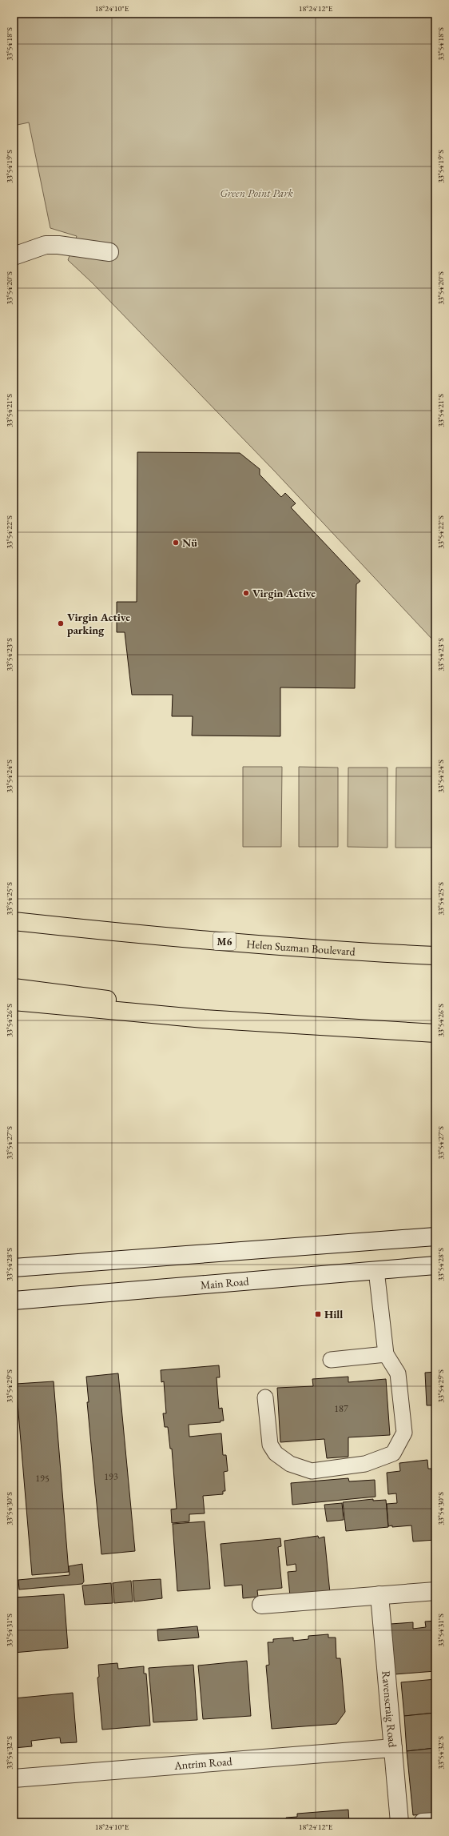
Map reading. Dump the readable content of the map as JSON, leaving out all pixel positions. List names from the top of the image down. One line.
{"streets":{"main road":["M6","Helen Suzman Boulevard"],"street":["Main Road","Ravenscraig Road","Antrim Road"]},"crossings":[["Ravenscraig Road","Antrim Road"]],"parks":["Green Point Park"],"places":{"other":["Nü","Virgin Active","Virgin Active parking"],"transit":["Hill"]},"house_numbers":["187","193","195"],"coordinates":["18°24'10\"E","18°24'12\"E","33°54'18\"S","33°54'19\"S","33°54'20\"S","33°54'21\"S","33°54'22\"S","33°54'23\"S","33°54'24\"S","33°54'25\"S","33°54'26\"S","33°54'27\"S","33°54'28\"S","33°54'29\"S","33°54'30\"S","33°54'31\"S","33°54'32\"S"]}
